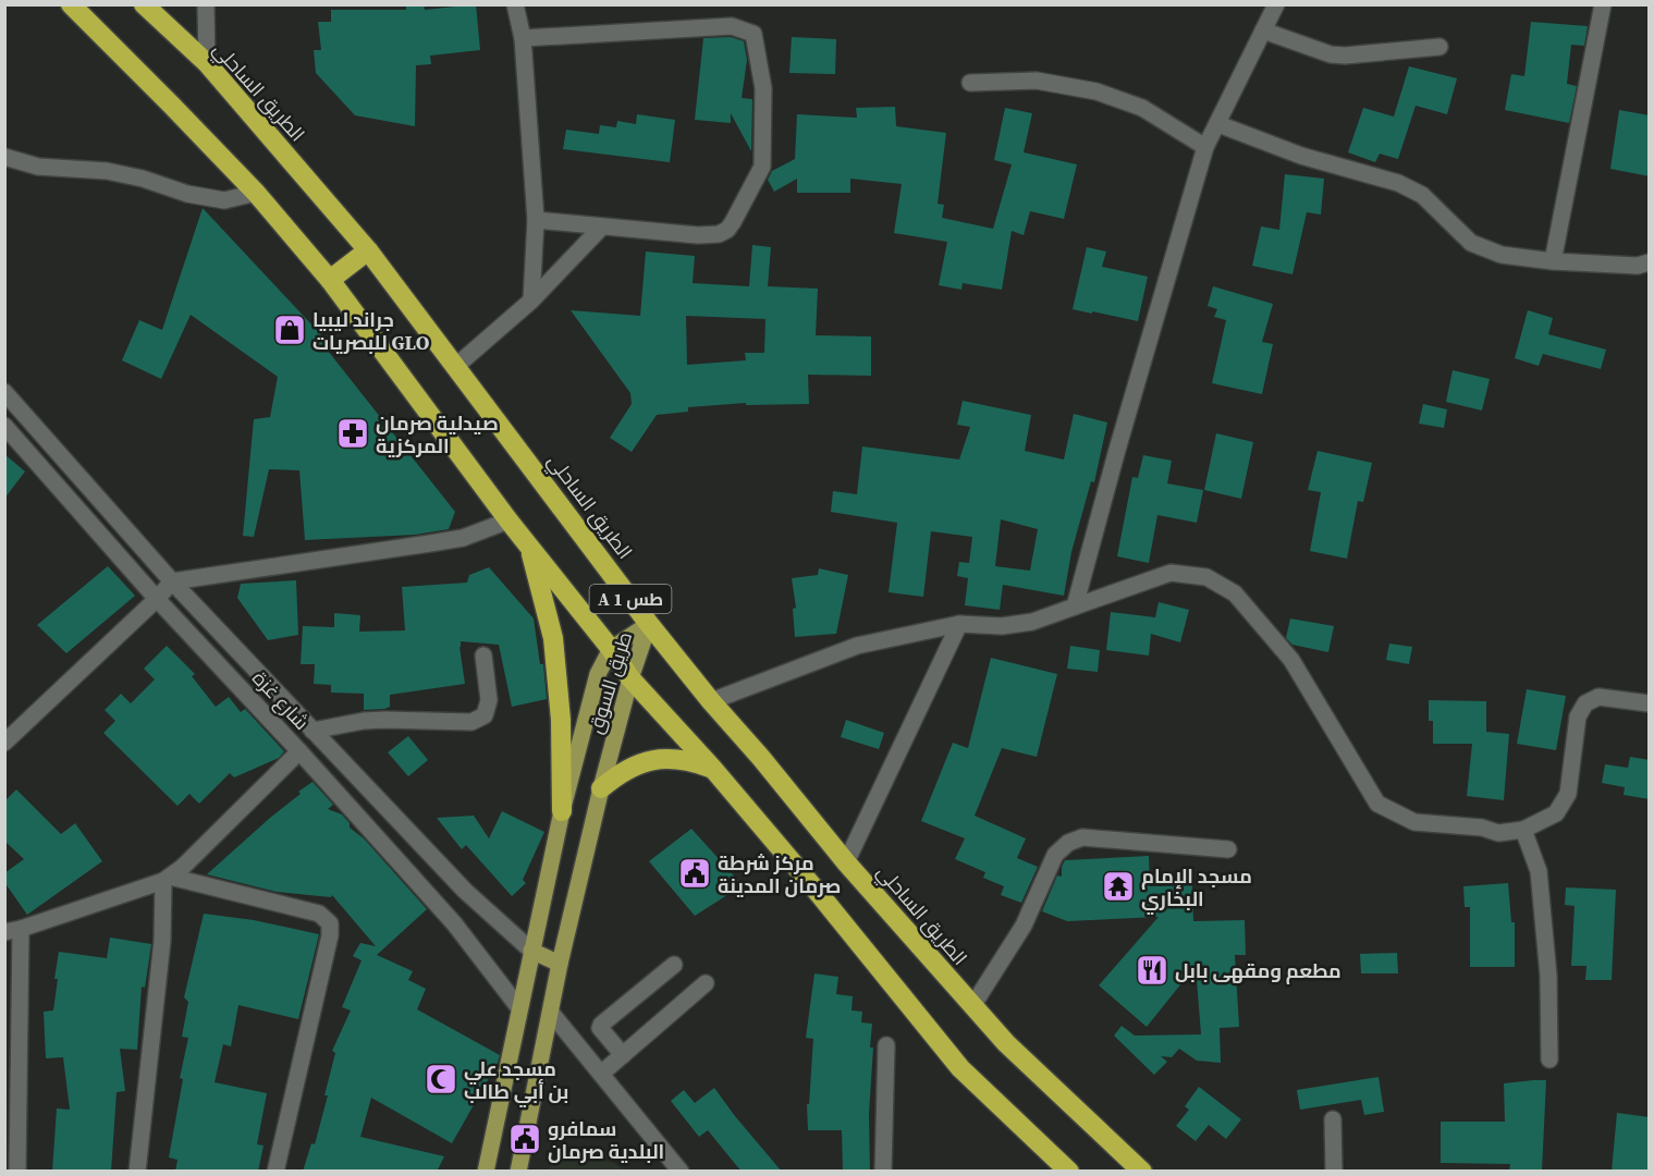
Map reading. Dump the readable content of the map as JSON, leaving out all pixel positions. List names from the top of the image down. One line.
{"streets":{"highway":["الطريق الساحلي","A 1 طس"],"main road":["طريق السوق"],"street":["شارع غزة"]},"crossings":[["الطريق الساحلي","طريق السوق"],["A 1 طس","طريق السوق"],["طريق السوق","شارع غزة"]],"places":{"shop":["جراند ليبيا للبصريات GLO"],"pharmacy":["صيدلية صرمان المركزية"],"public building":["مركز شرطة صرمان المدينة","سمافرو البلدية صرمان"],"temple":["مسجد الإمام البخاري"],"restaurant":["مطعم ومقهى بابل"],"mosque":["مسجد علي بن أبي طالب"]}}
